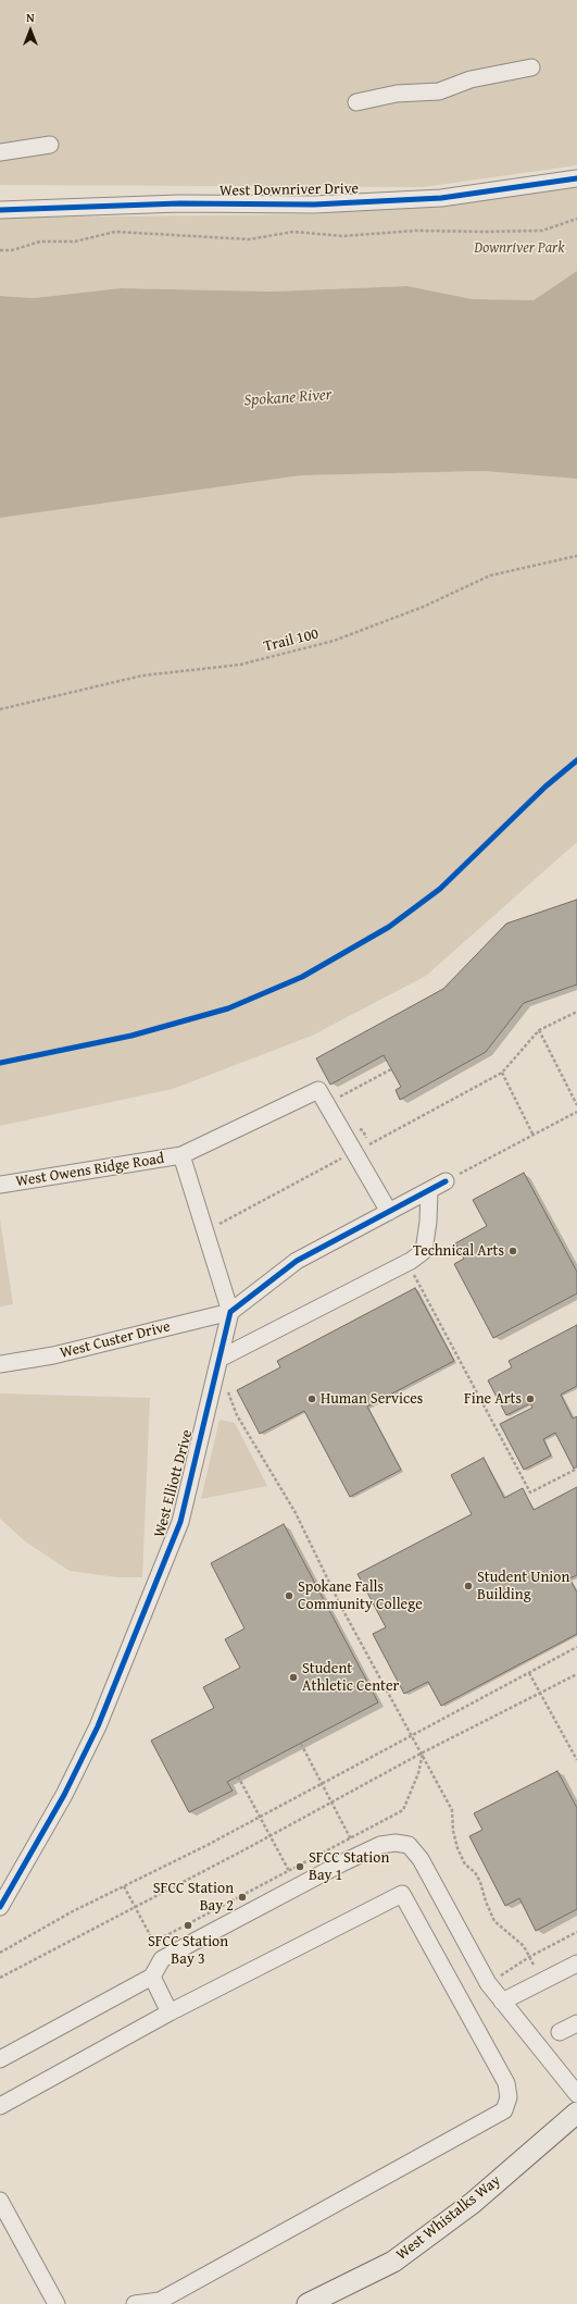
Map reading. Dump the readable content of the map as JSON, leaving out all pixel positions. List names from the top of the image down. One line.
{"streets":{"main road":["West Whistalks Way"],"street":["West Downriver Drive","West Owens Ridge Road","West Custer Drive","West Elliott Drive"],"path":["Trail 100"]},"crossings":[["West Custer Drive","West Elliott Drive"]],"water":["Spokane River"],"parks":["Downriver Park"],"places":["Technical Arts","Human Services","Fine Arts","Student Union Building","Spokane Falls Community College","Student Athletic Center","SFCC Station Bay 1","SFCC Station Bay 2","SFCC Station Bay 3"],"north":"top"}
